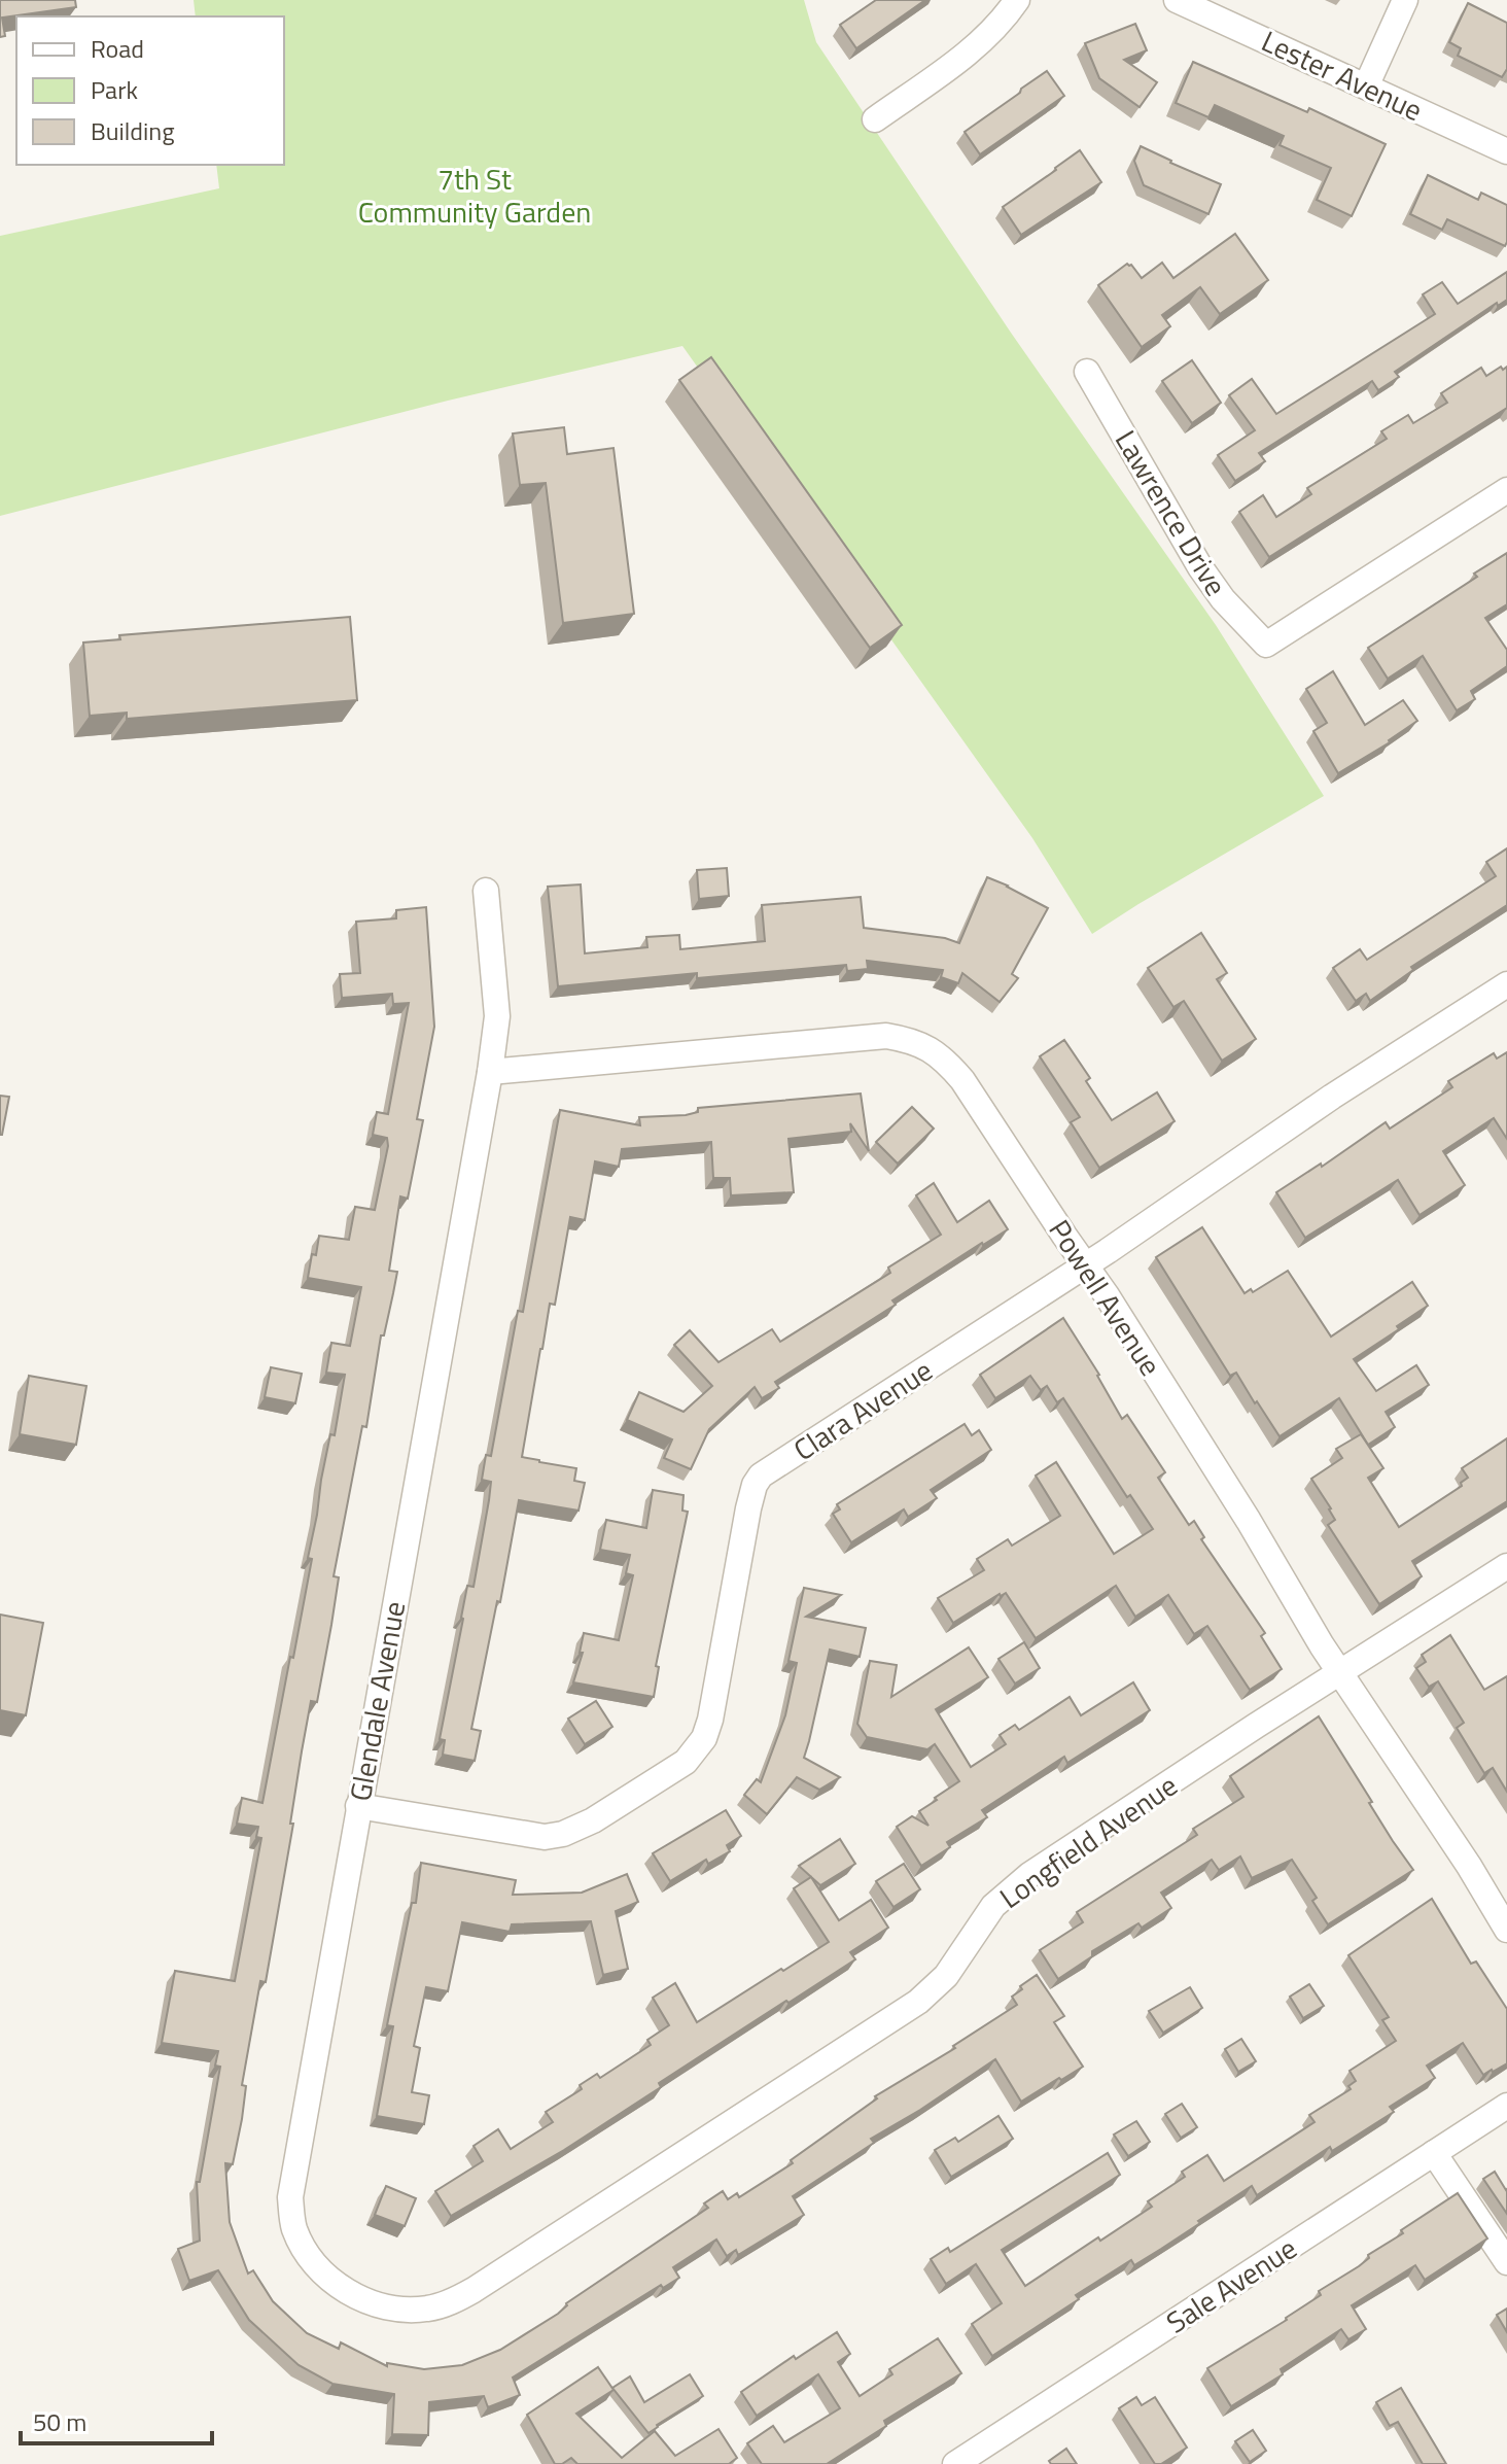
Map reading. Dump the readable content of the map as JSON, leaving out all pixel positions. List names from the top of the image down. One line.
{"streets":{"street":["Lester Avenue","Lawrence Drive","Powell Avenue","Clara Avenue","Glendale Avenue","Longfield Avenue","Sale Avenue"]},"crossings":[["Powell Avenue","Clara Avenue"],["Powell Avenue","Glendale Avenue"],["Powell Avenue","Longfield Avenue"],["Clara Avenue","Glendale Avenue"],["Glendale Avenue","Longfield Avenue"]],"parks":["7th St Community Garden"],"legend":["Road","Park","Building"],"scale_bar":"50 m"}
